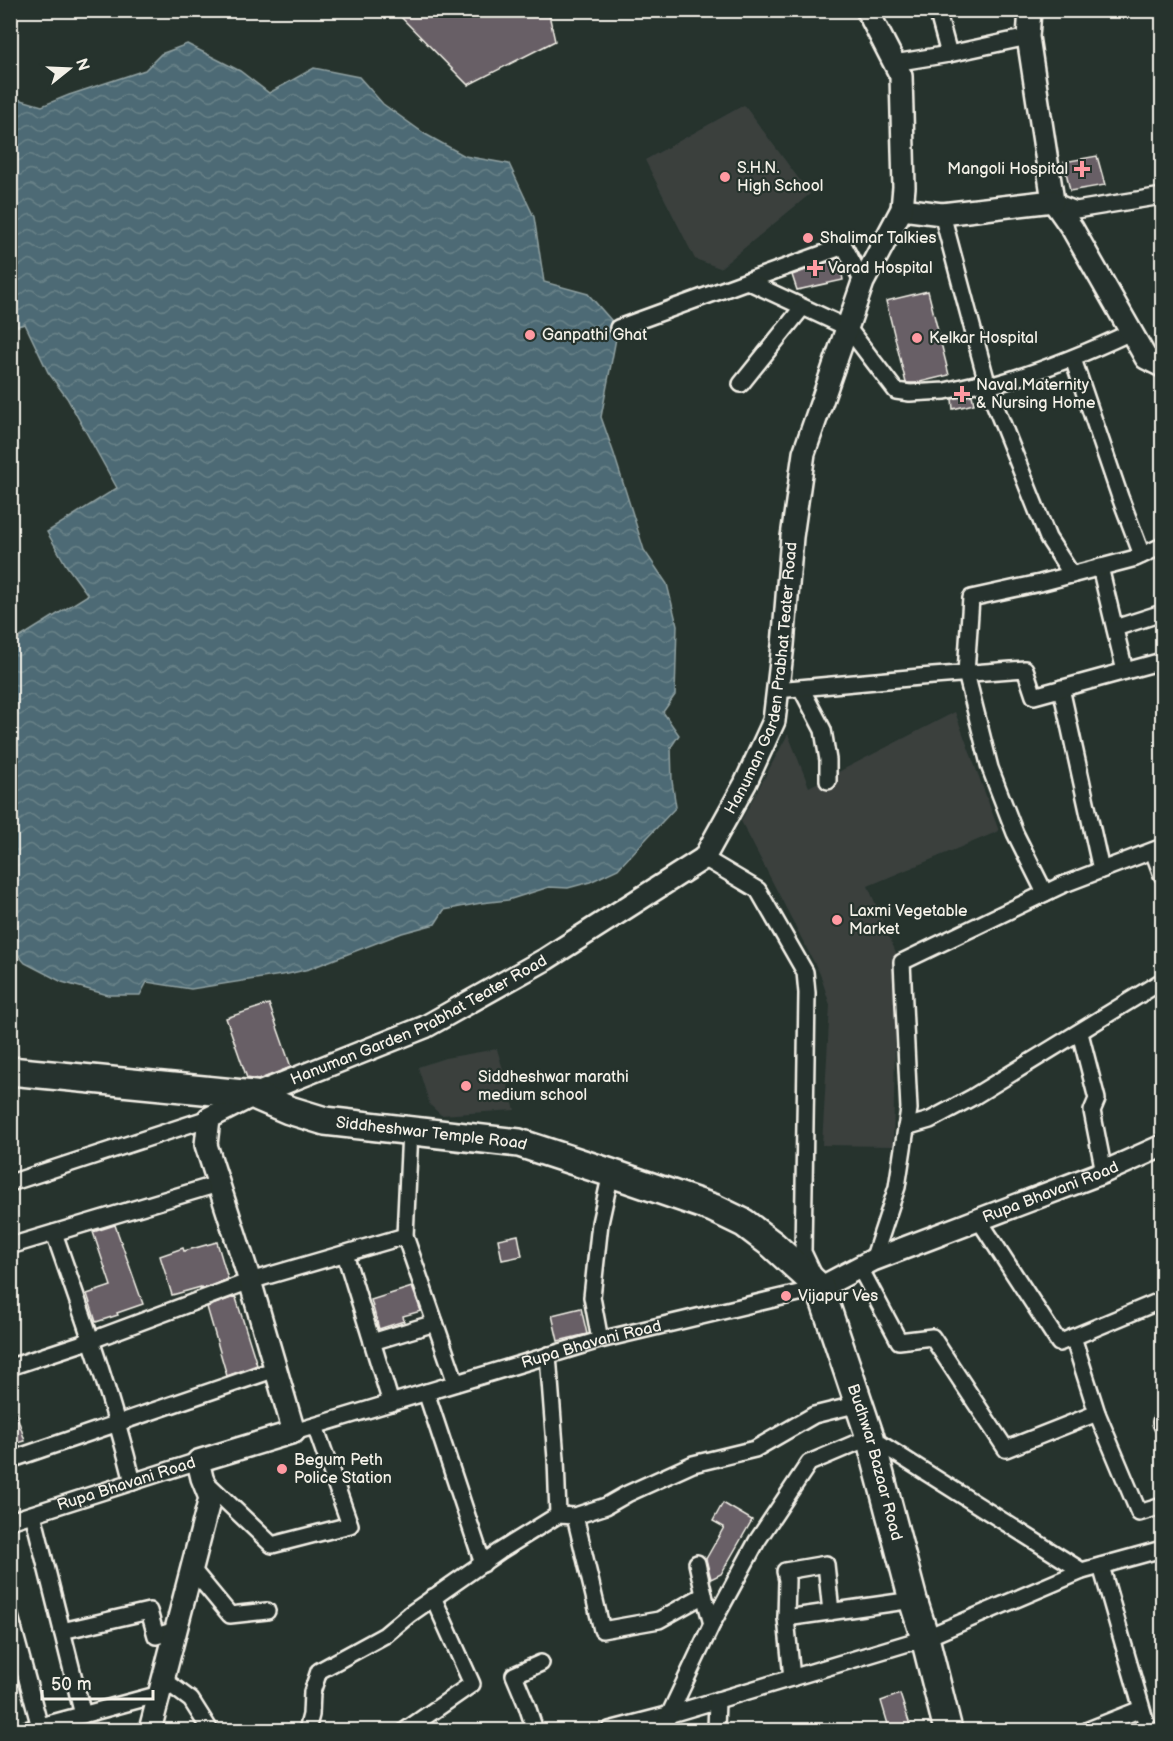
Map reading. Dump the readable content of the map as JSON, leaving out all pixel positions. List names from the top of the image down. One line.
{"streets":{"highway":["Siddheshwar Temple Road","Budhwar Bazaar Road"],"street":["Hanuman Garden Prabhat Teater Road","Rupa Bhavani Road"]},"crossings":[["Hanuman Garden Prabhat Teater Road","Siddheshwar Temple Road"],["Siddheshwar Temple Road","Rupa Bhavani Road"],["Siddheshwar Temple Road","Budhwar Bazaar Road"],["Rupa Bhavani Road","Budhwar Bazaar Road"]],"places":{"health":["Mangoli Hospital","Varad Hospital","Naval Maternity & Nursing Home"],"other":["S.H.N. High School","Shalimar Talkies","Ganpathi Ghat","Kelkar Hospital","Laxmi Vegetable Market","Siddheshwar marathi medium school","Vijapur Ves","Begum Peth Police Station"]},"scale_bar":"50 m","north":"right"}
